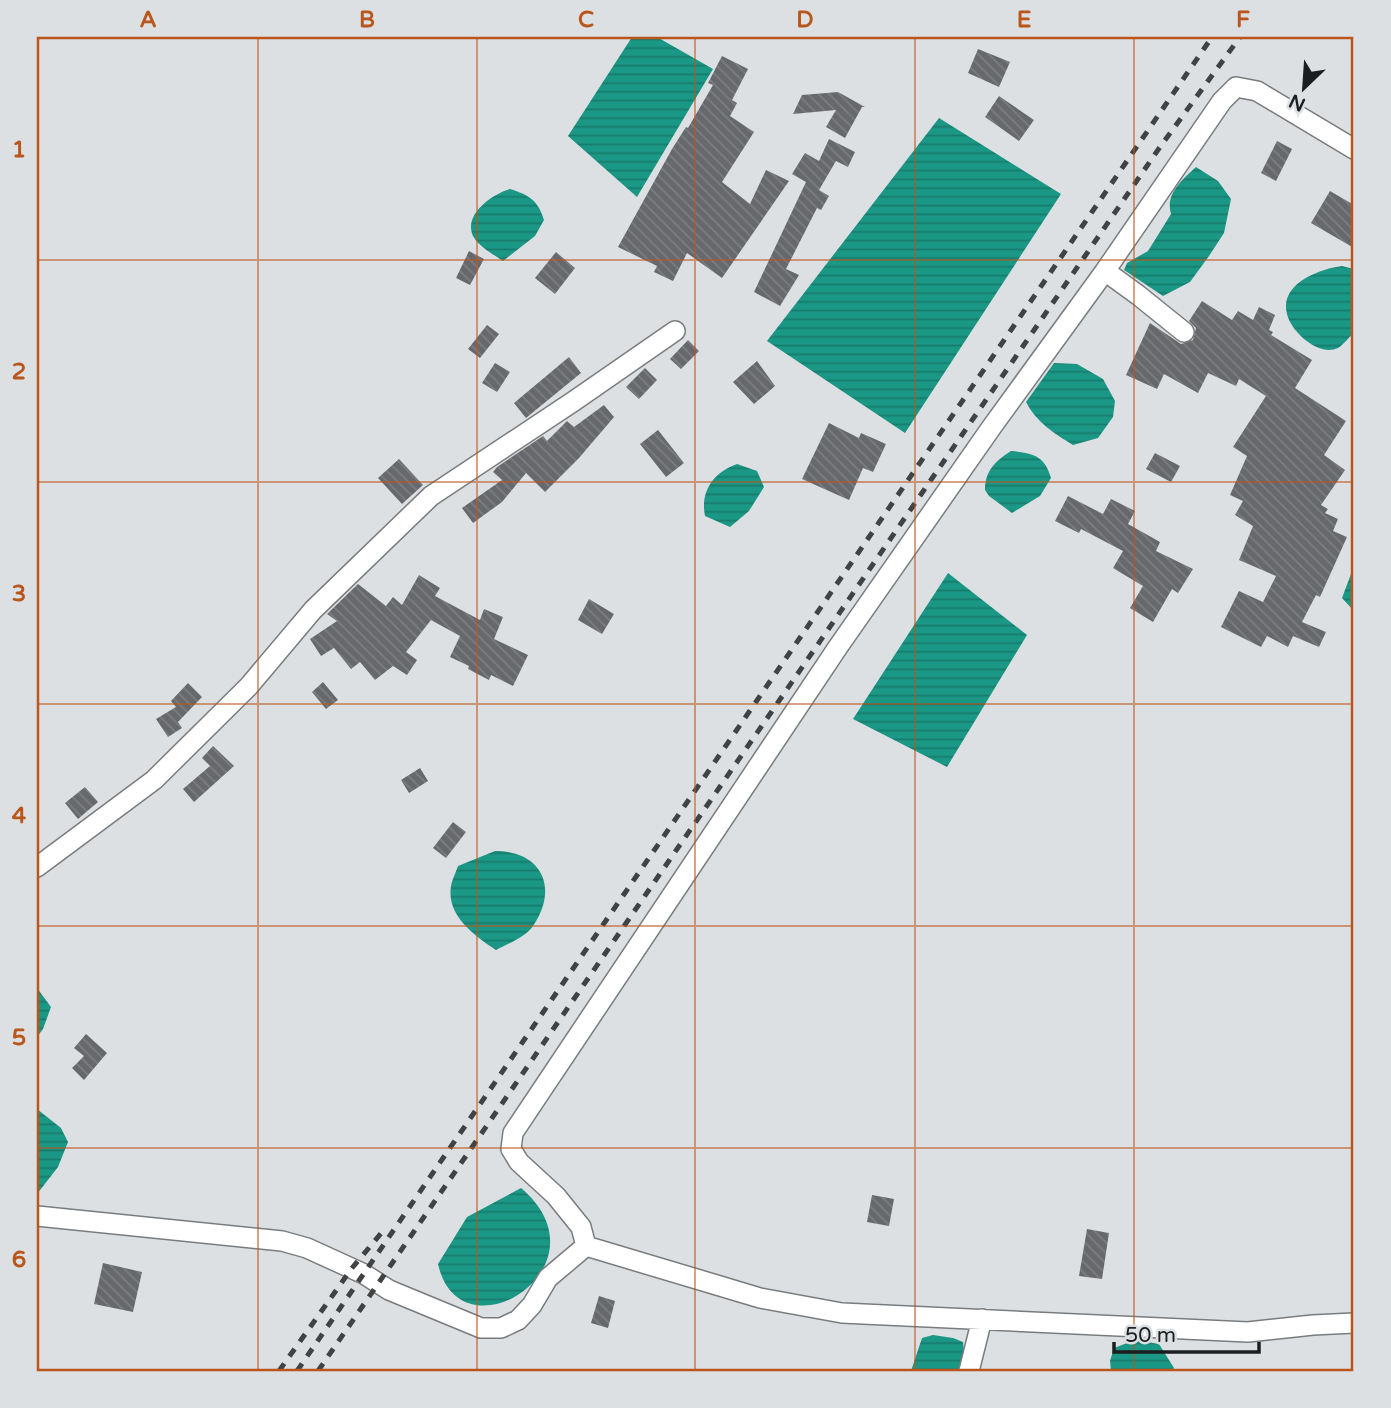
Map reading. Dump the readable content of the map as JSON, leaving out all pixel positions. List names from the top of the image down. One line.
{"scale_bar":"50 m","north":"bottom left","grid":{"columns":["A","B","C","D","E","F"],"rows":["1","2","3","4","5","6"]}}
